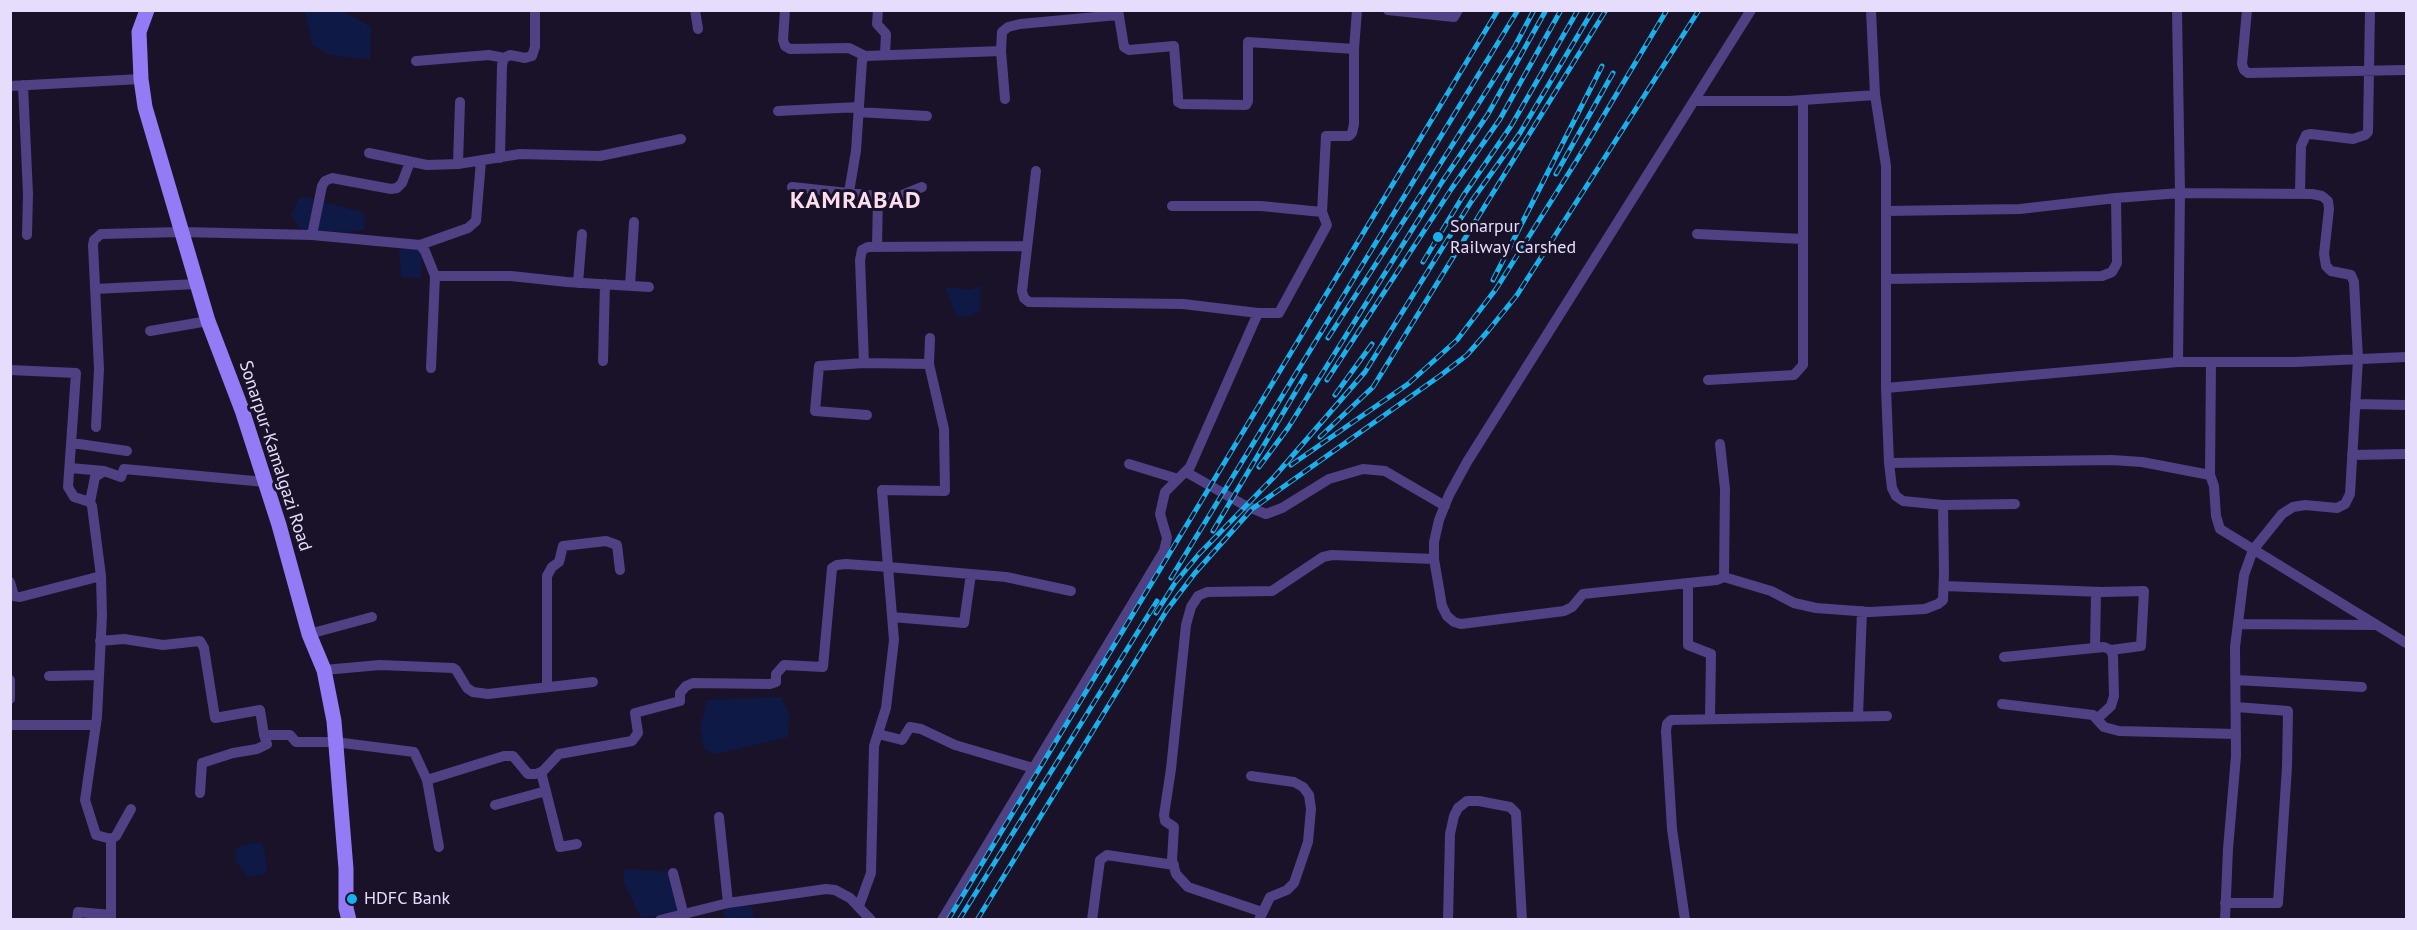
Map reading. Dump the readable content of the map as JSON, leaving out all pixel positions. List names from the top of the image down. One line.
{"streets":{"main road":["Sonarpur-Kamalgazi Road"]},"districts":["KAMRABAD"],"places":["Sonarpur Railway Carshed","HDFC Bank"]}
